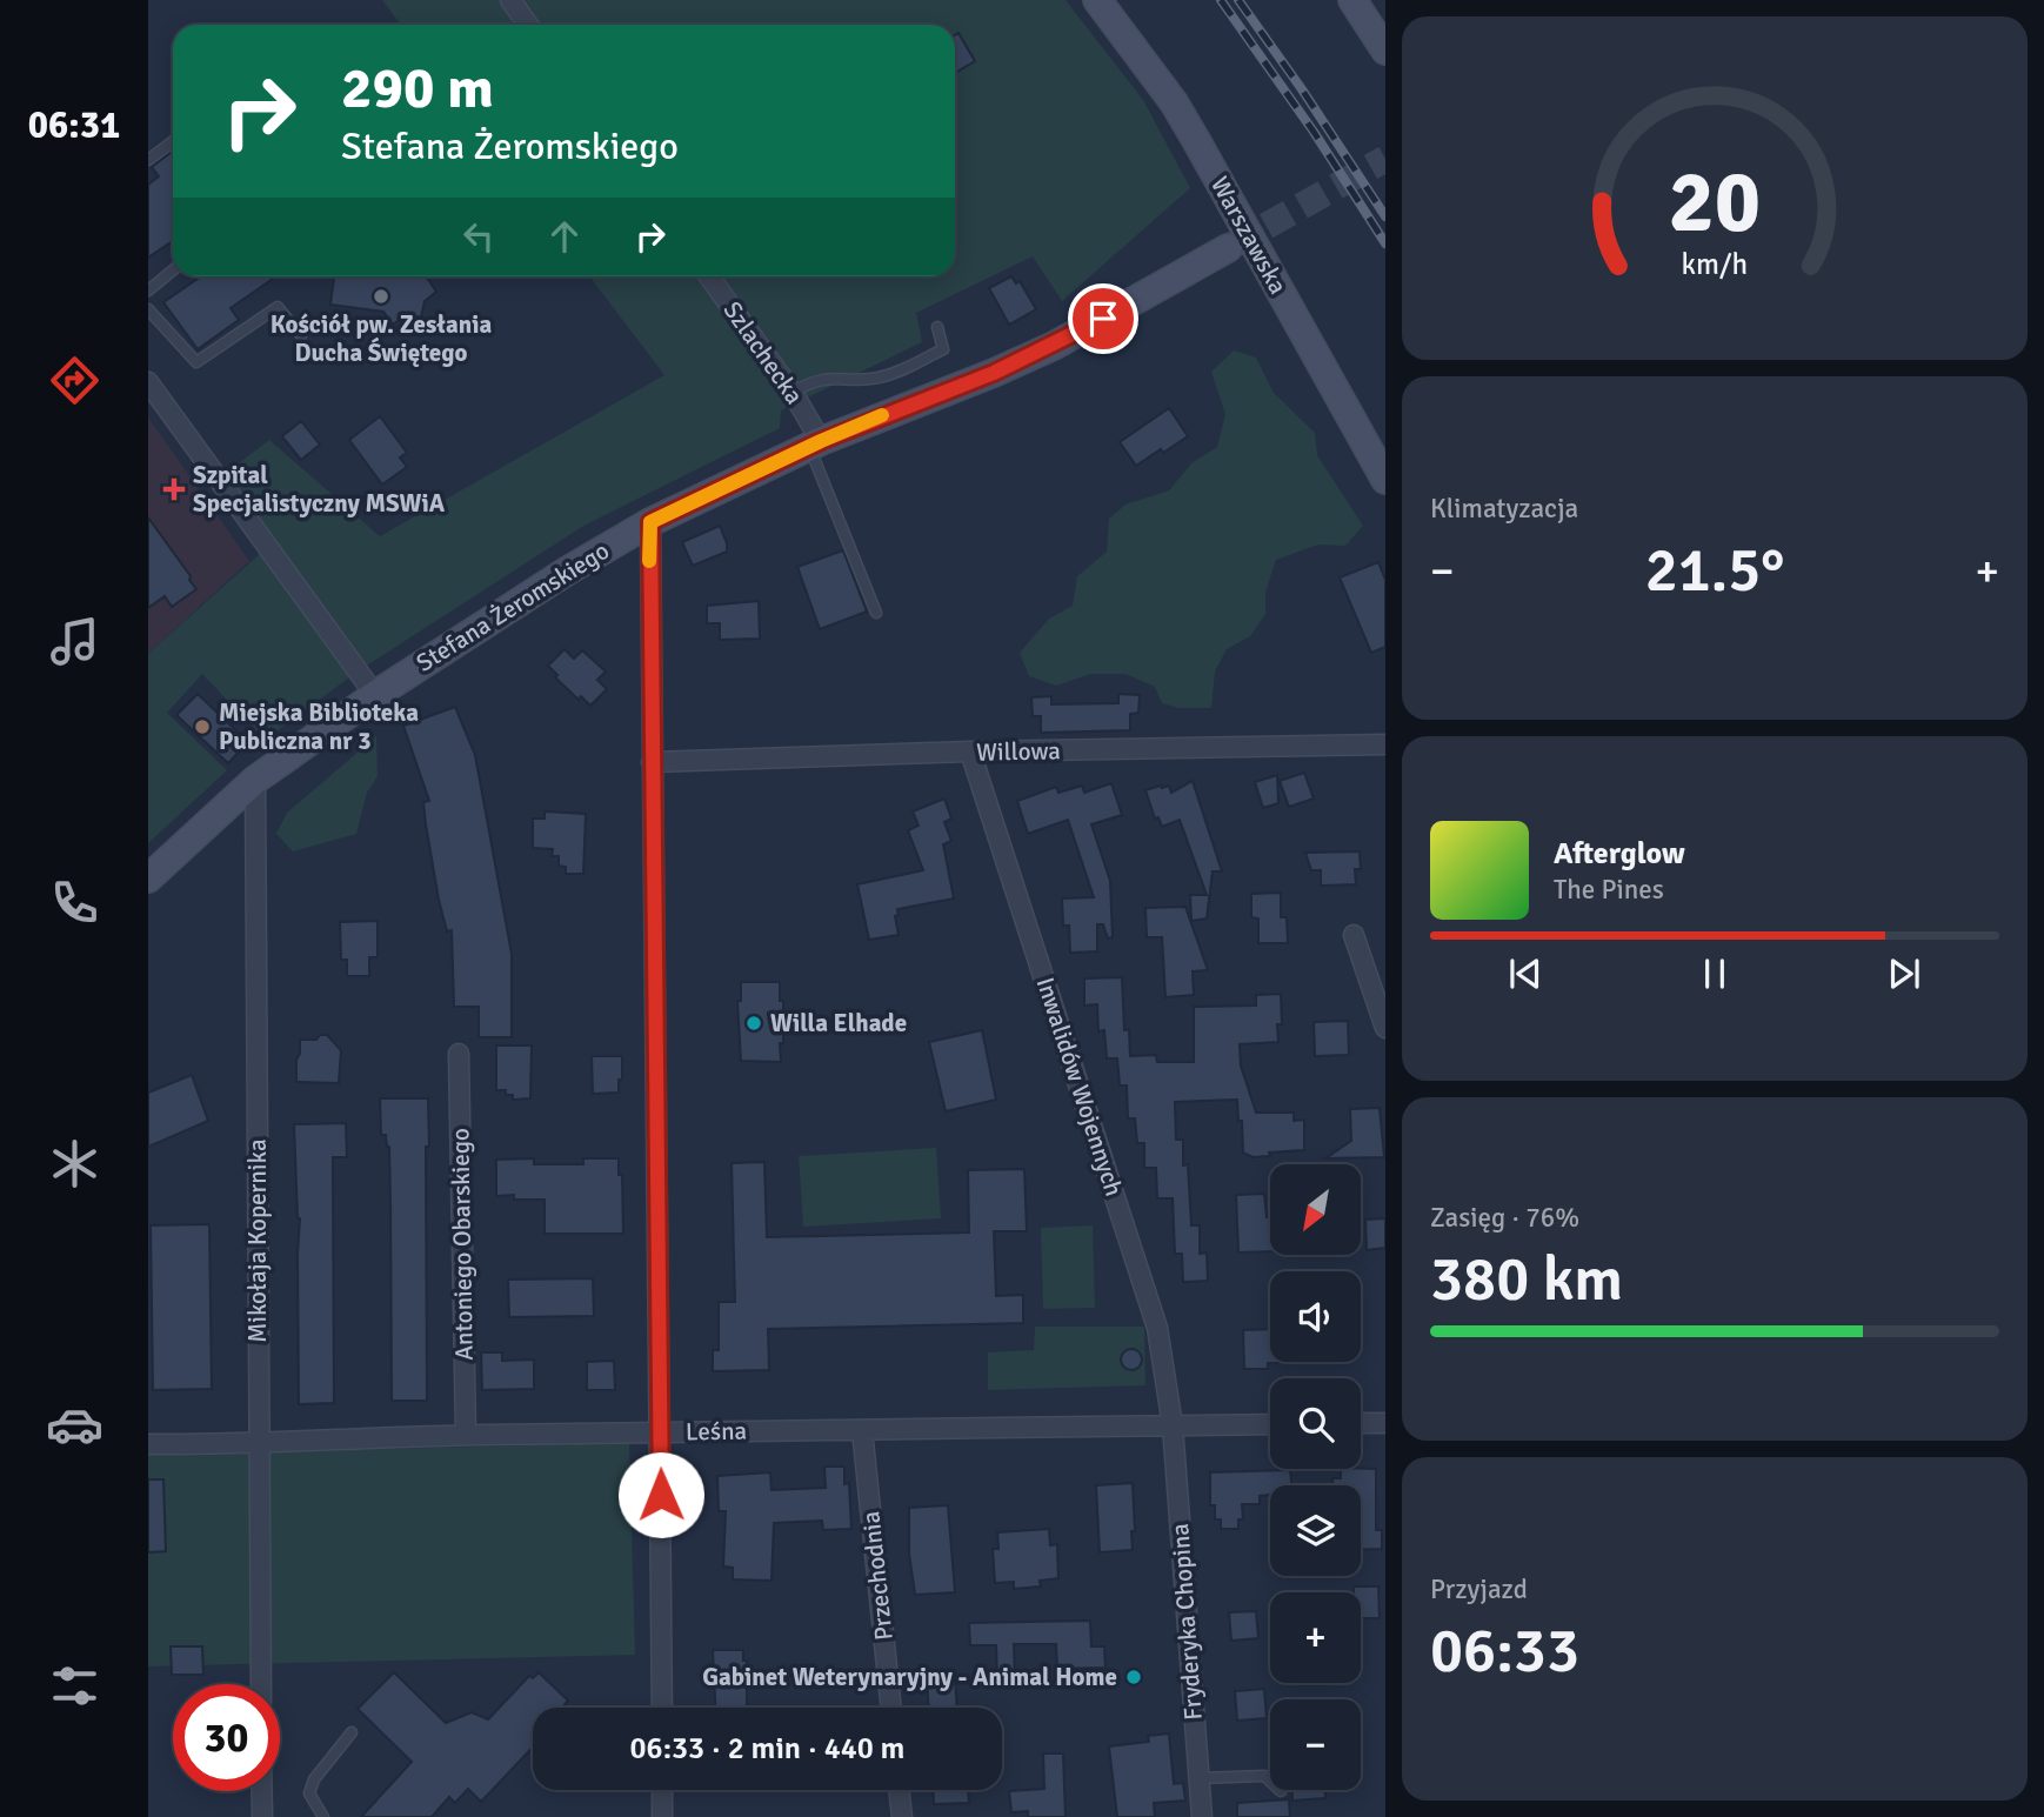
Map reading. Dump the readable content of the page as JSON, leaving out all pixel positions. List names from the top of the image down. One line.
{"streets":{"main road":["Warszawska","Stefana Żeromskiego"],"street":["Szlachecka","Willowa","Inwalidów Wojennych","Mikołaja Kopernika","Antoniego Obarskiego","Leśna","Przechodnia","Fryderyka Chopina"]},"crossings":[["Szlachecka","Stefana Żeromskiego"],["Stefana Żeromskiego","Mikołaja Kopernika"],["Willowa","Inwalidów Wojennych"],["Inwalidów Wojennych","Leśna"],["Inwalidów Wojennych","Fryderyka Chopina"],["Mikołaja Kopernika","Leśna"],["Antoniego Obarskiego","Leśna"],["Leśna","Przechodnia"],["Leśna","Fryderyka Chopina"]],"places":{"other":["Kościół pw. Zesłania Ducha Świętego","Miejska Biblioteka Publiczna nr 3","Willa Elhade","Gabinet Weterynaryjny - Animal Home"],"health":["Szpital Specjalistyczny MSWiA"]},"north":"bottom left","page":{"tabs":"06:31","turn":["290 m","Stefana Żeromskiego"],"tile":["Klimatyzacja",["Zasięg · 76%","380 km"],["Przyjazd","06:33"]],"heat":["−","21.5°","+"],"song":["Afterglow","The Pines"],"map_buttons":["+","−"],"limit":"30","trip":"06:33 · 2 min · 440 m","gauge":["20","km/h"]}}
